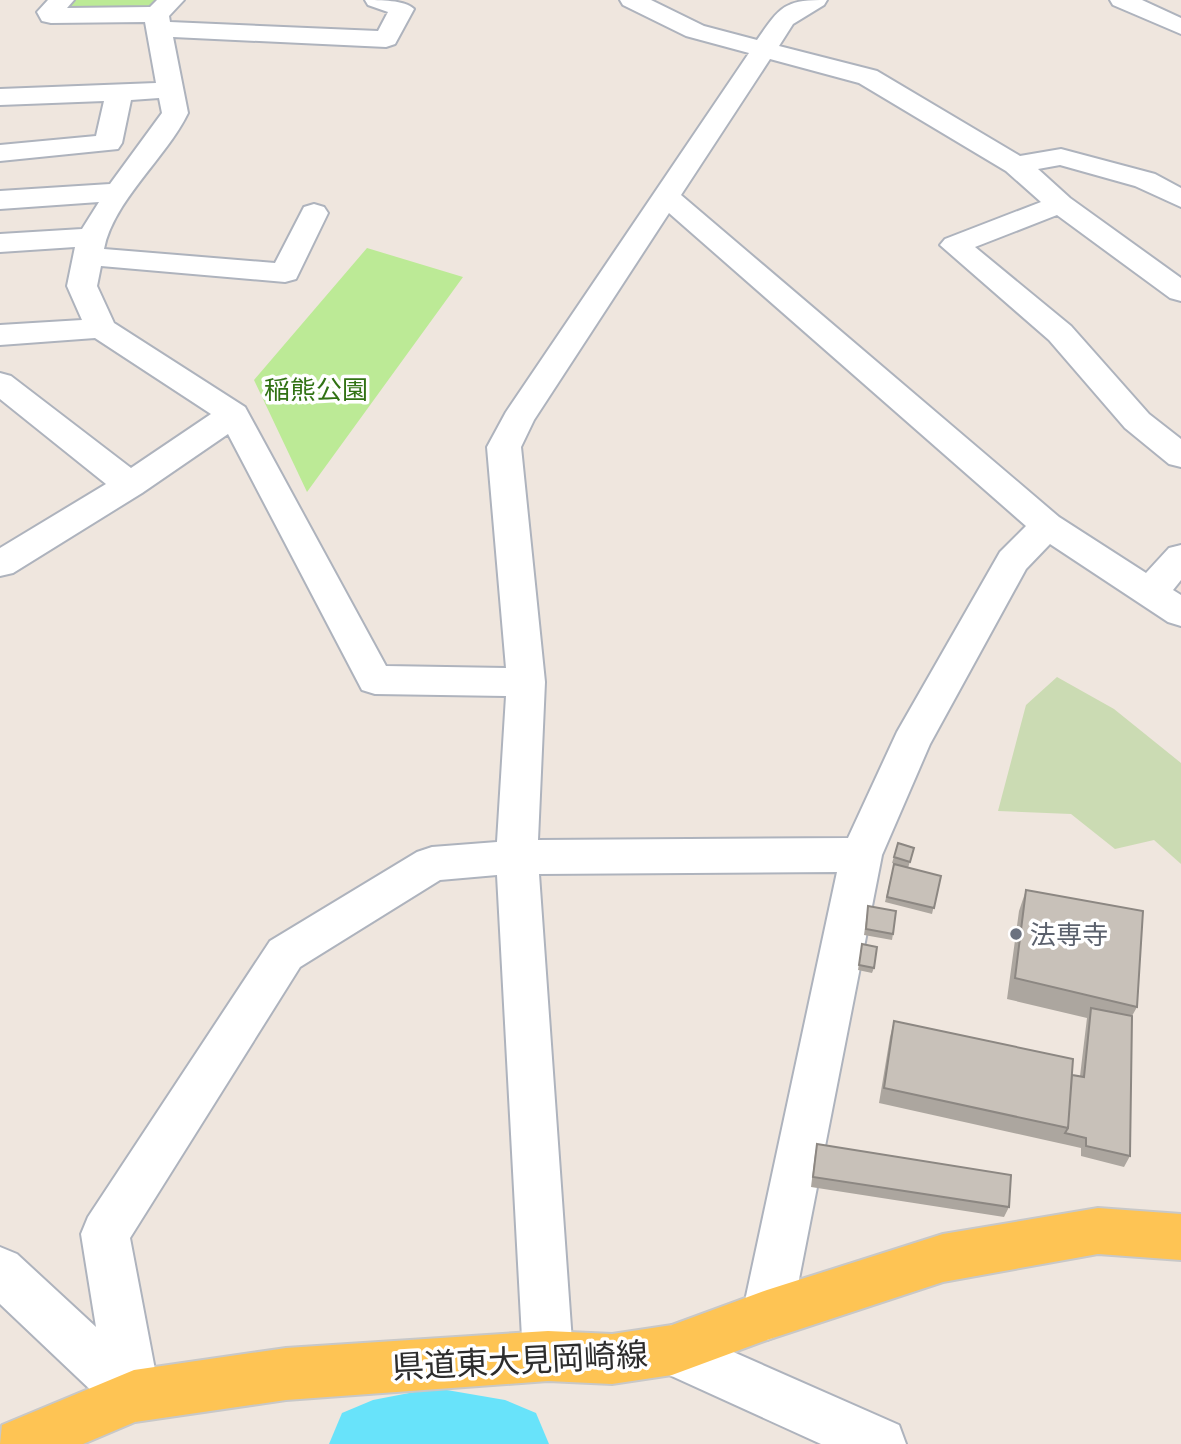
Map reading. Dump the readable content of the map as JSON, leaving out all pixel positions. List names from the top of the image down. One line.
{"streets":{"main road":["県道東大見岡崎線"]},"parks":["稲熊公園"],"places":["法専寺"]}
